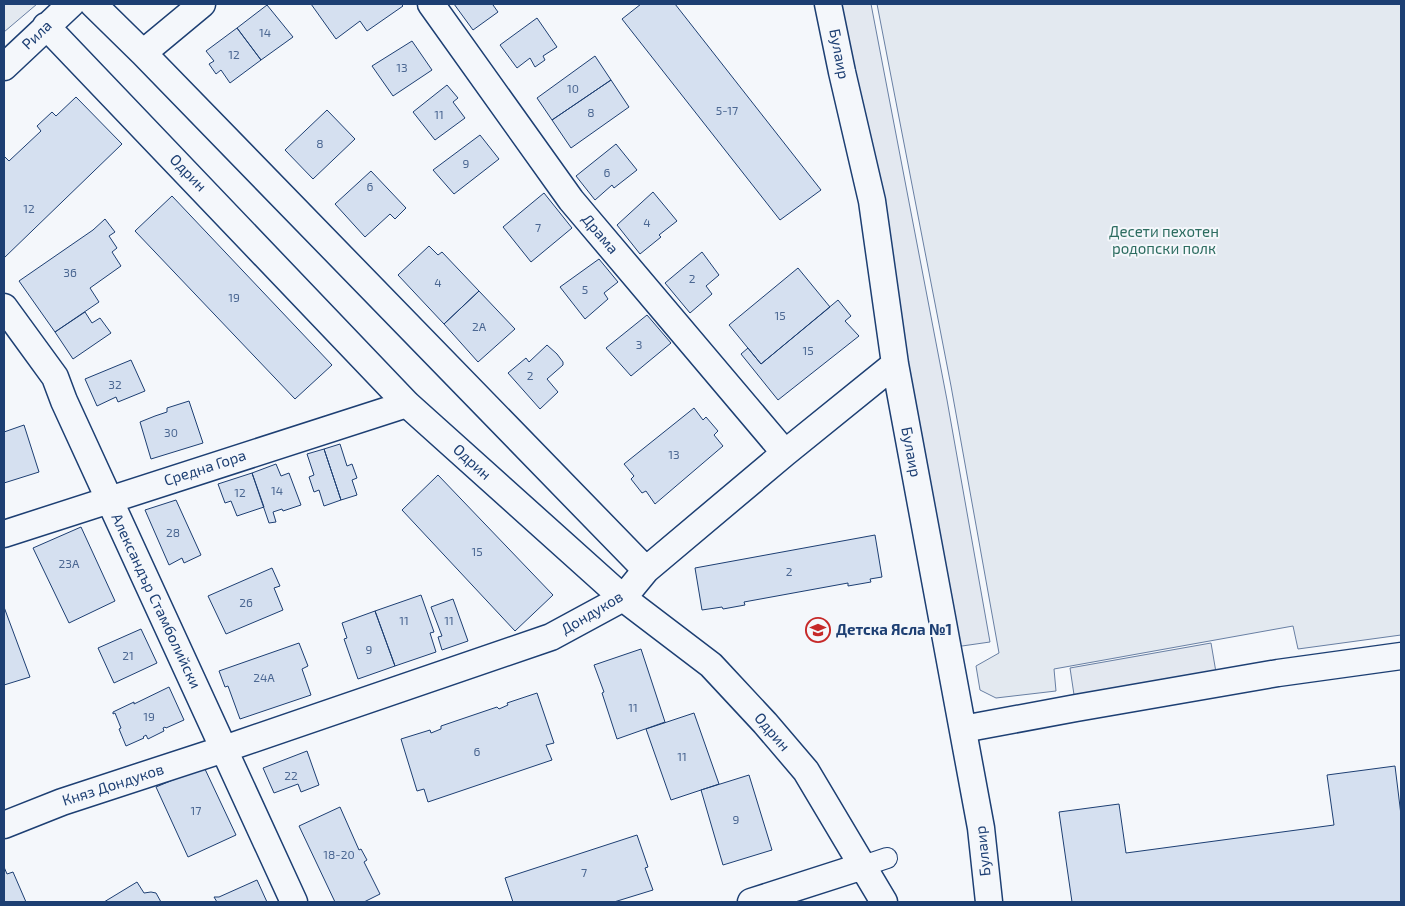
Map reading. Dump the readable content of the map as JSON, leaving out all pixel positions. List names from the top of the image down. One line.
{"streets":{"street":["Рила","Булаир","Одрин","Драма","Средна Гора","Александър Стамболийски","Дондуков","Княз Дондуков"]},"crossings":[["Рила","Одрин"],["Булаир","Дондуков"],["Одрин","Средна Гора"],["Одрин","Дондуков"],["Драма","Дондуков"],["Средна Гора","Александър Стамболийски"],["Александър Стамболийски","Дондуков"],["Александър Стамболийски","Княз Дондуков"],["Дондуков","Княз Дондуков"]],"parks":["Десети пехотен родопски полк"],"places":{"school or university":["Детска Ясла №1"]},"house_numbers":["14","12","13","10","5-17","8","11","8","9","6","6","12","4","7","36","2","4","5","19","15","2А","3","15","2","32","30","13","14","12","28","15","23А","2","26","11","11","9","21","24А","11","19","6","11","22","17","9","18-20","7"]}
